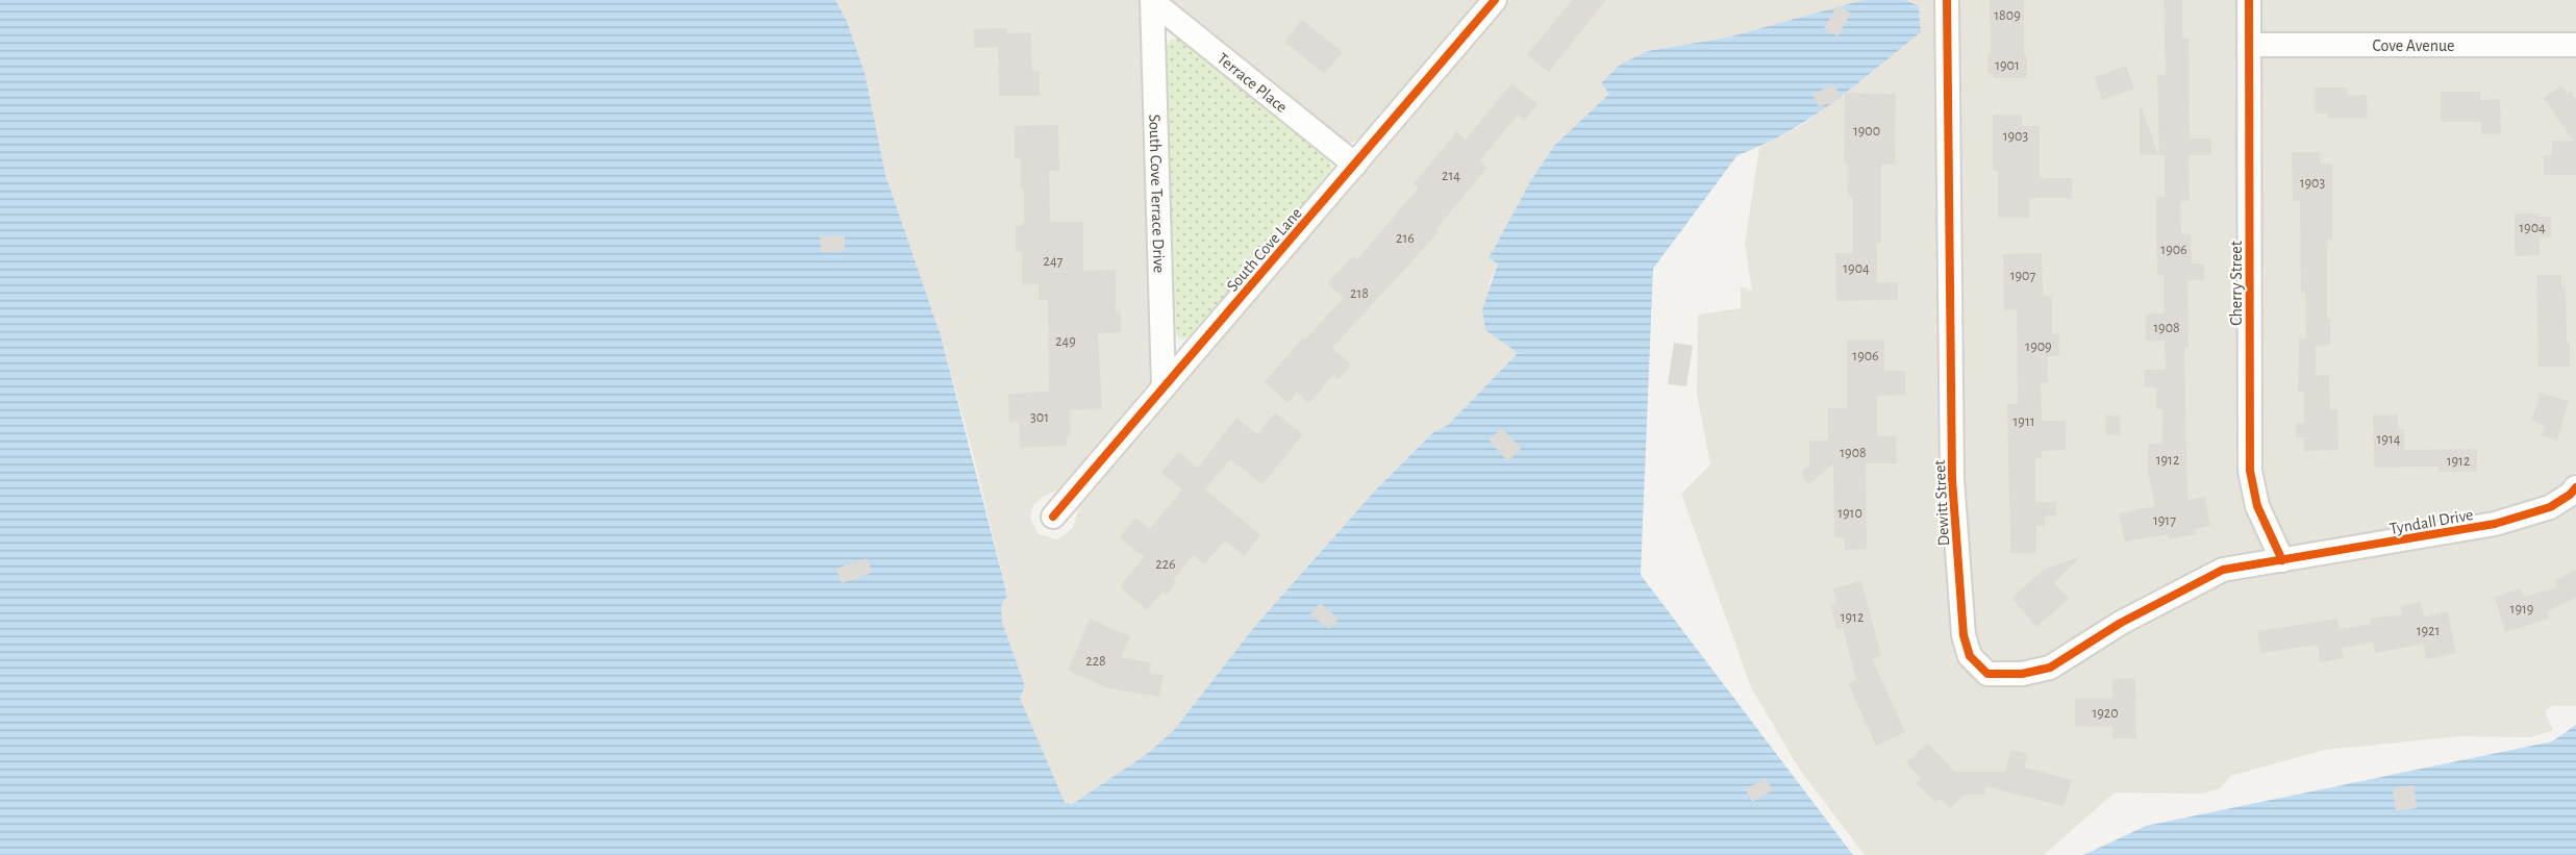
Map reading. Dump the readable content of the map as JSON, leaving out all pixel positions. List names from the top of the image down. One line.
{"streets":{"street":["Cove Avenue","Terrace Place","South Cove Terrace Drive","South Cove Lane","Cherry Street","Dewitt Street","Tyndall Drive"]},"crossings":[["Cove Avenue","Cherry Street"],["Terrace Place","South Cove Terrace Drive"],["Terrace Place","South Cove Lane"],["South Cove Terrace Drive","South Cove Lane"],["Cherry Street","Dewitt Street"],["Cherry Street","Tyndall Drive"],["Dewitt Street","Tyndall Drive"]],"house_numbers":["1809","1901","1900","1903","214","1903","1904","216","1906","247","1904","1907","218","1908","249","1909","1906","301","1911","1914","1908","1912","1912","1910","1917","226","1919","1912","1921","228","1920"]}
